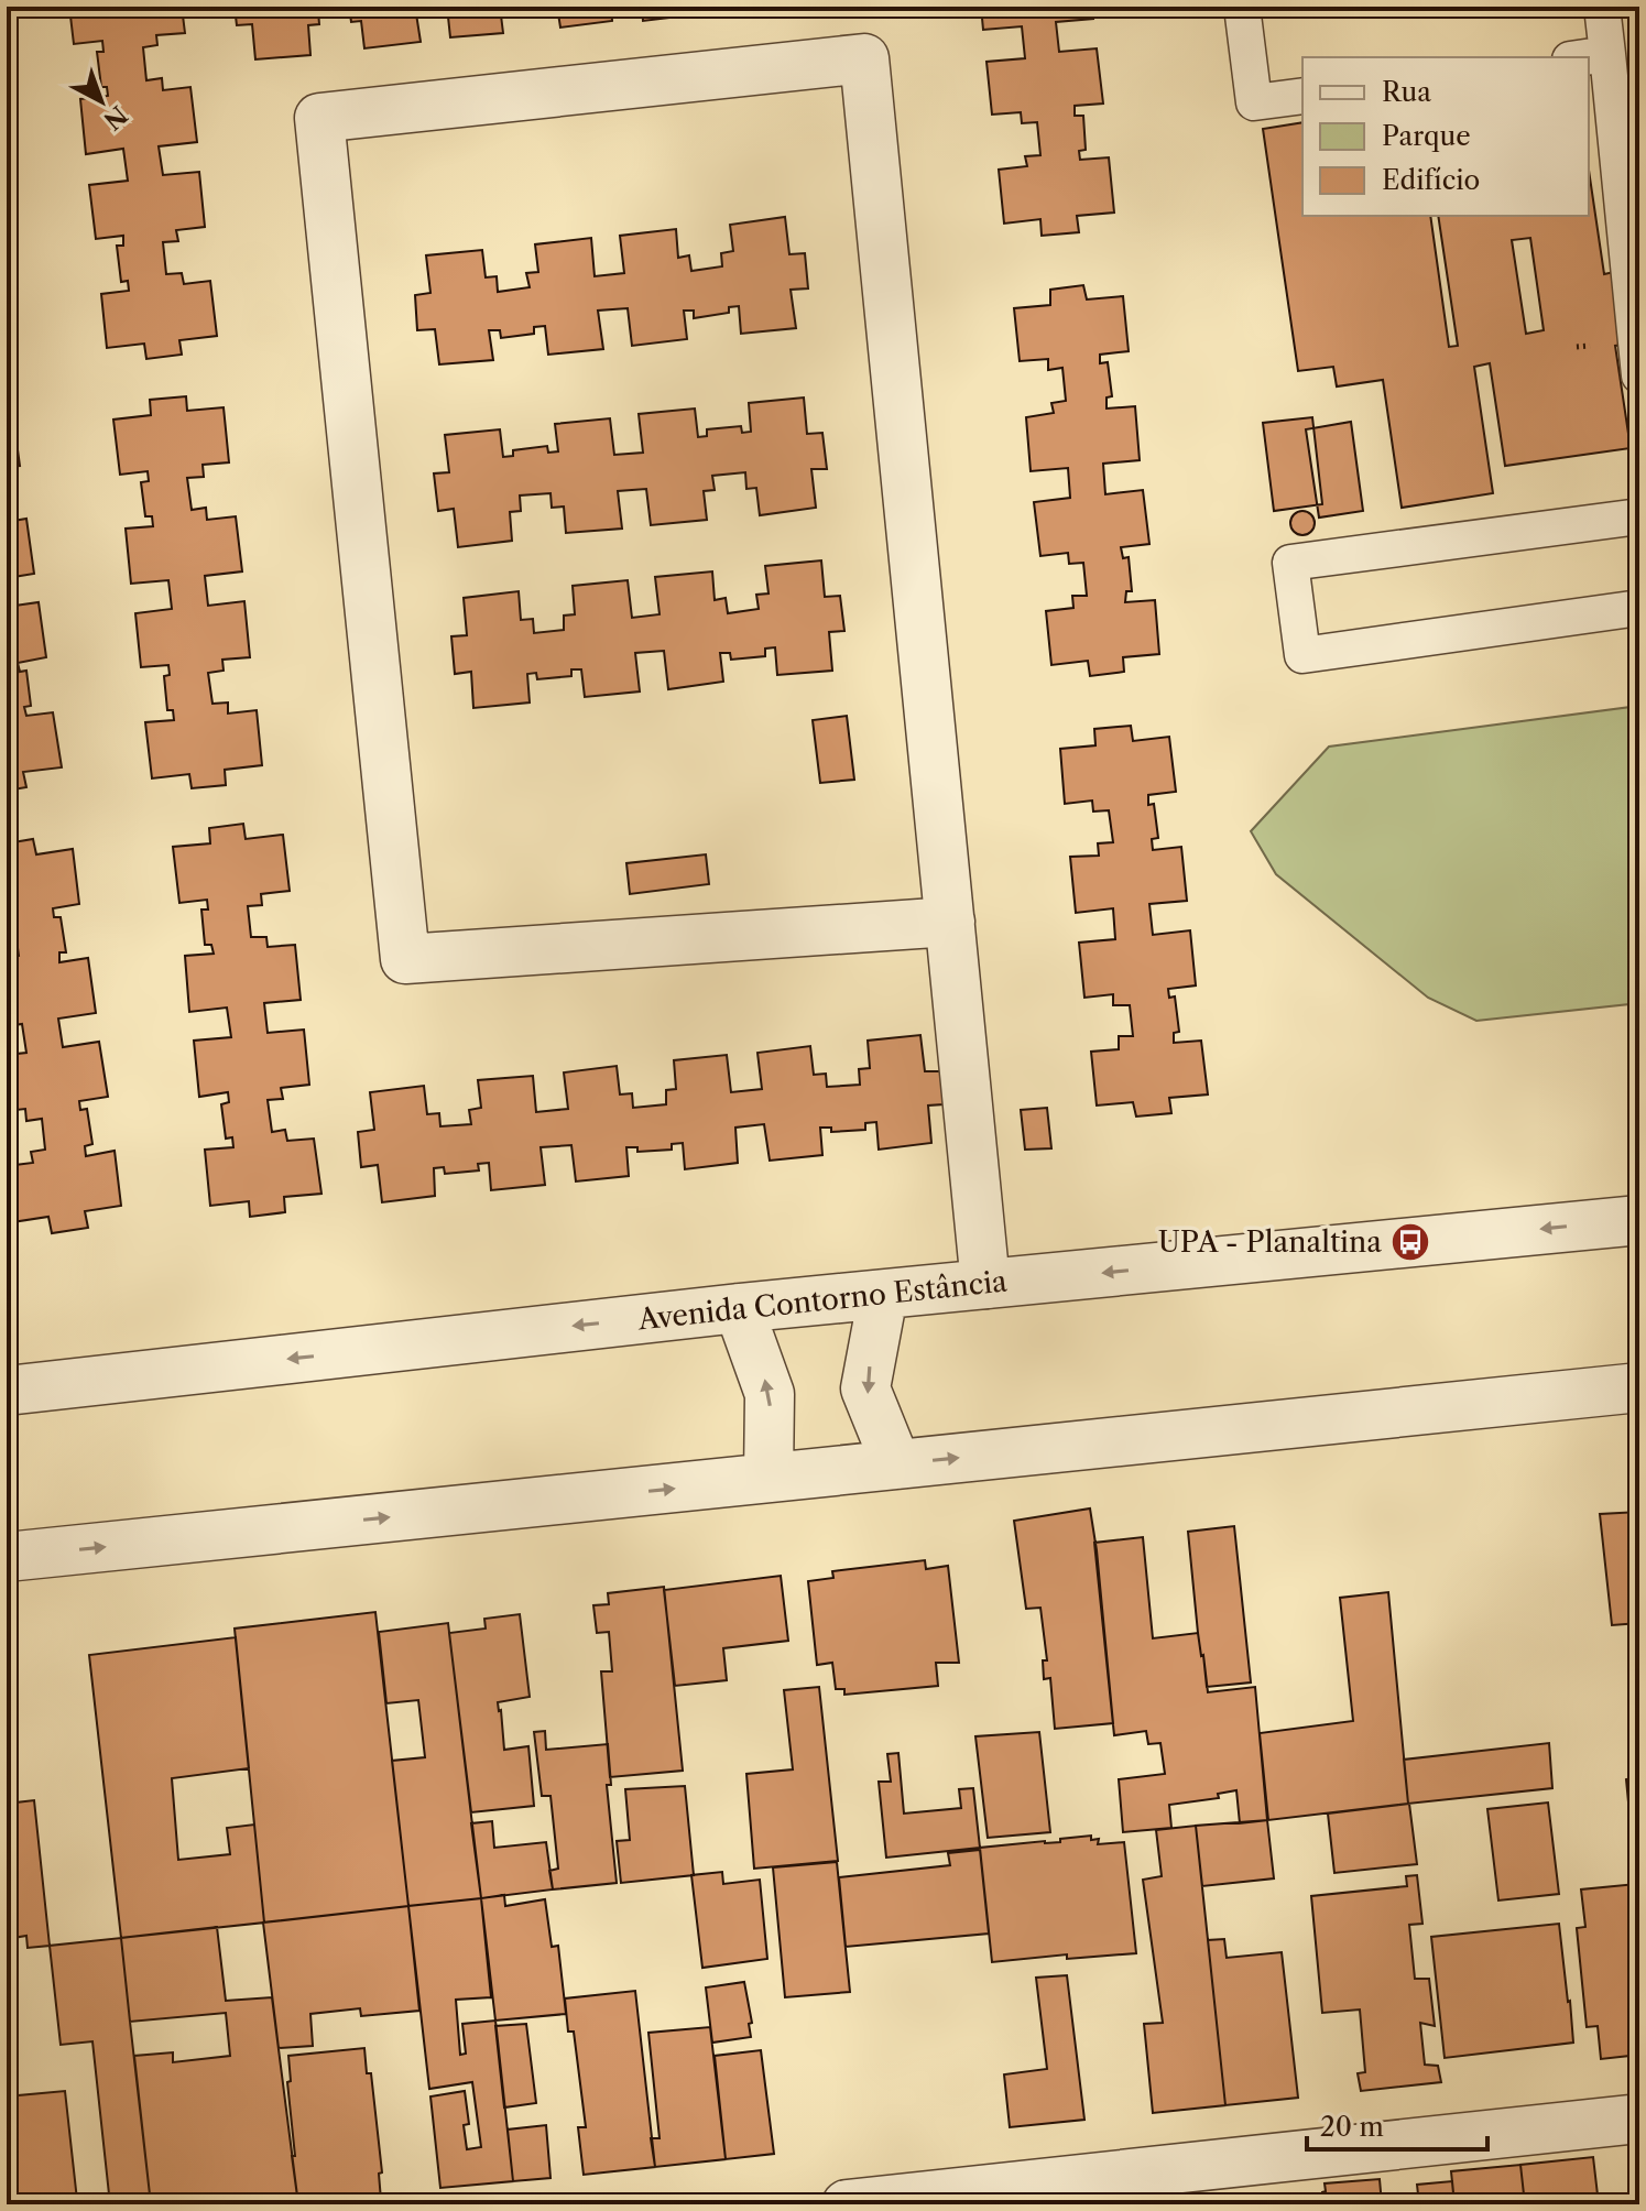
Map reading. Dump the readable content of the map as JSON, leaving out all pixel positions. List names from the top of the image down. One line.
{"streets":{"street":["Avenida Contorno Estância"]},"places":{"bus stop":["UPA - Planaltina"]},"legend":["Rua","Parque","Edifício"],"scale_bar":"20 m","north":"bottom right"}
